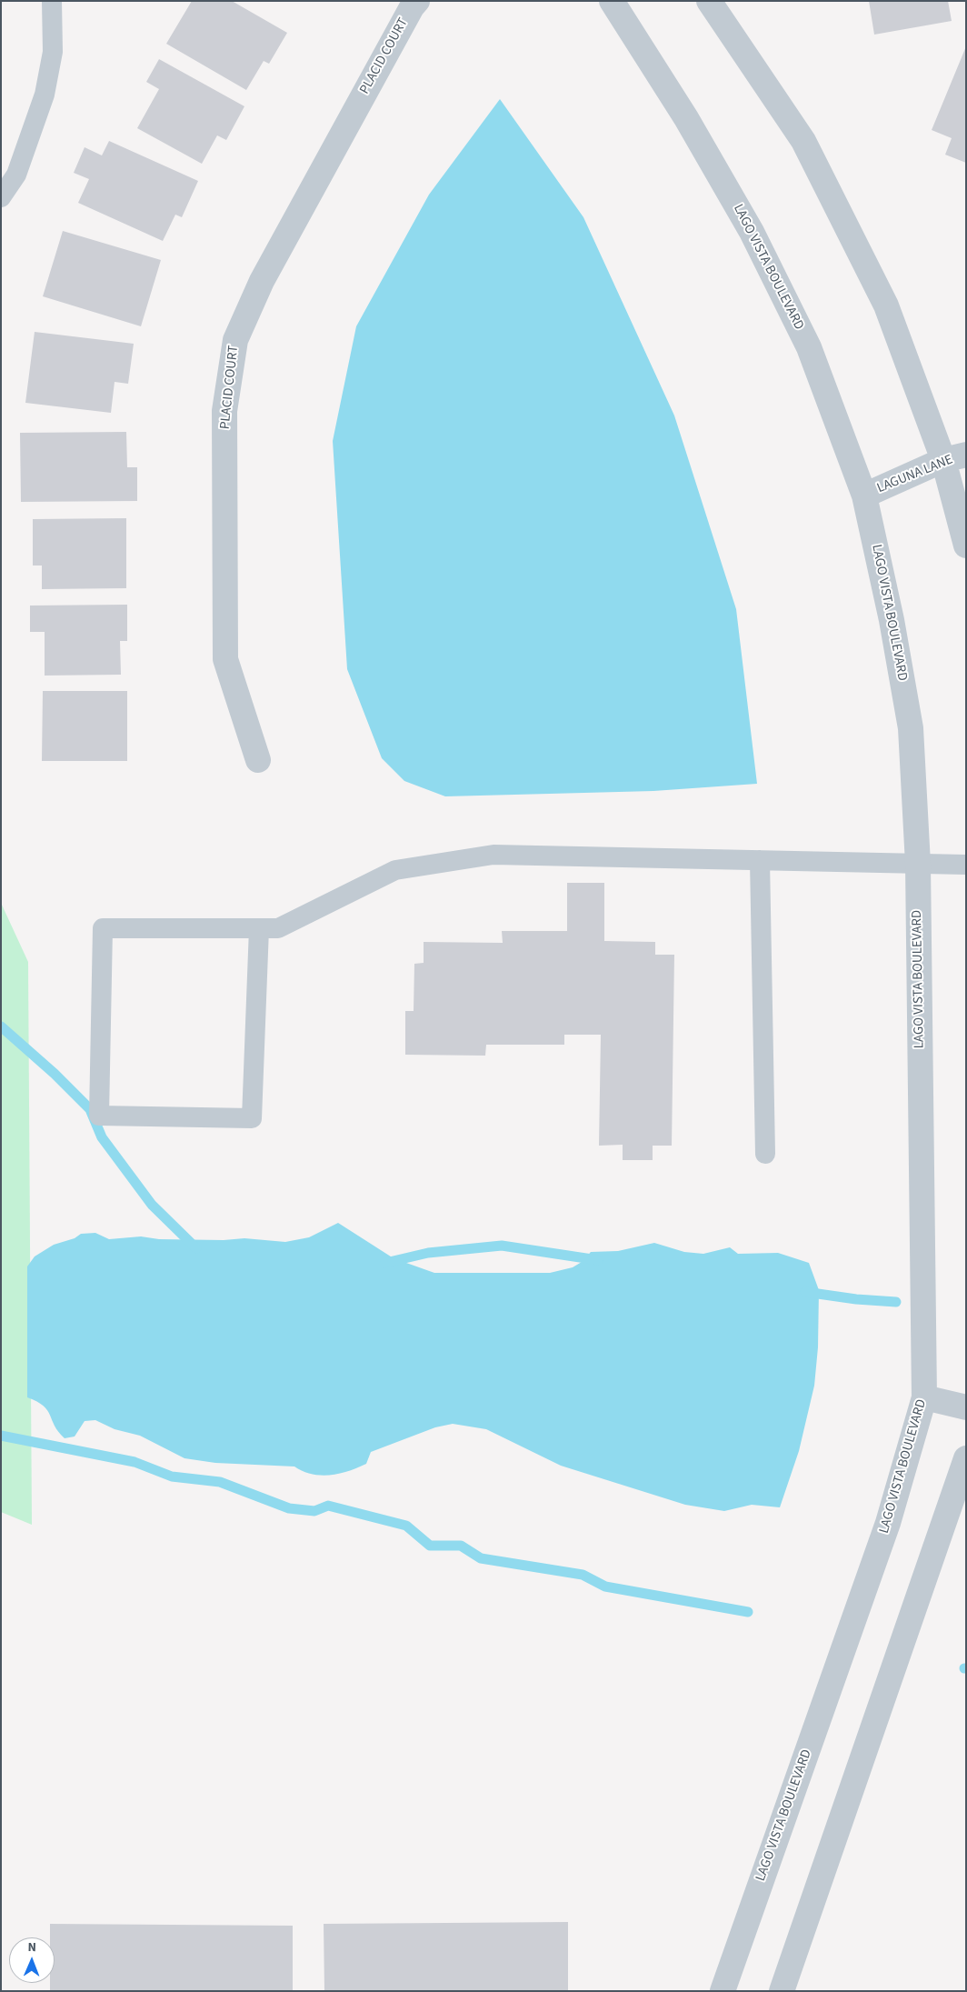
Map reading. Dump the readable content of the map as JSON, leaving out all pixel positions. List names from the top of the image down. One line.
{"streets":{"street":["PLACID COURT","LAGO VISTA BOULEVARD","LAGUNA LANE"]},"crossings":[["LAGO VISTA BOULEVARD","LAGUNA LANE"]],"north":"top"}
